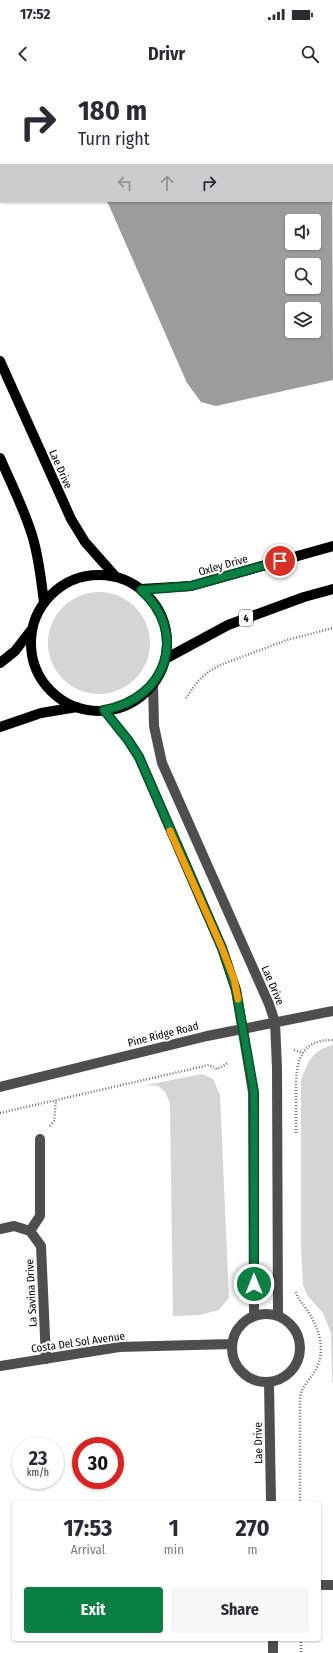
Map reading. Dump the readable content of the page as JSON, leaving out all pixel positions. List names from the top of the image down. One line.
{"streets":{"main road":["Lae Drive","Oxley Drive","4"],"street":["Pine Ridge Road","La Savina Drive","Costa Del Sol Avenue"]},"crossings":[["Lae Drive","Oxley Drive"],["Lae Drive","4"],["Lae Drive","Pine Ridge Road"],["Lae Drive","Costa Del Sol Avenue"],["Oxley Drive","4"],["La Savina Drive","Costa Del Sol Avenue"]],"page":{"status":"17:52","header":"Drivr","turn":["180 m","Turn right"],"speed":"23 km/h","limit":"30","eta":["17:53","Arrival","1","min","270","m"],"buttons":["Exit","Share"]}}
